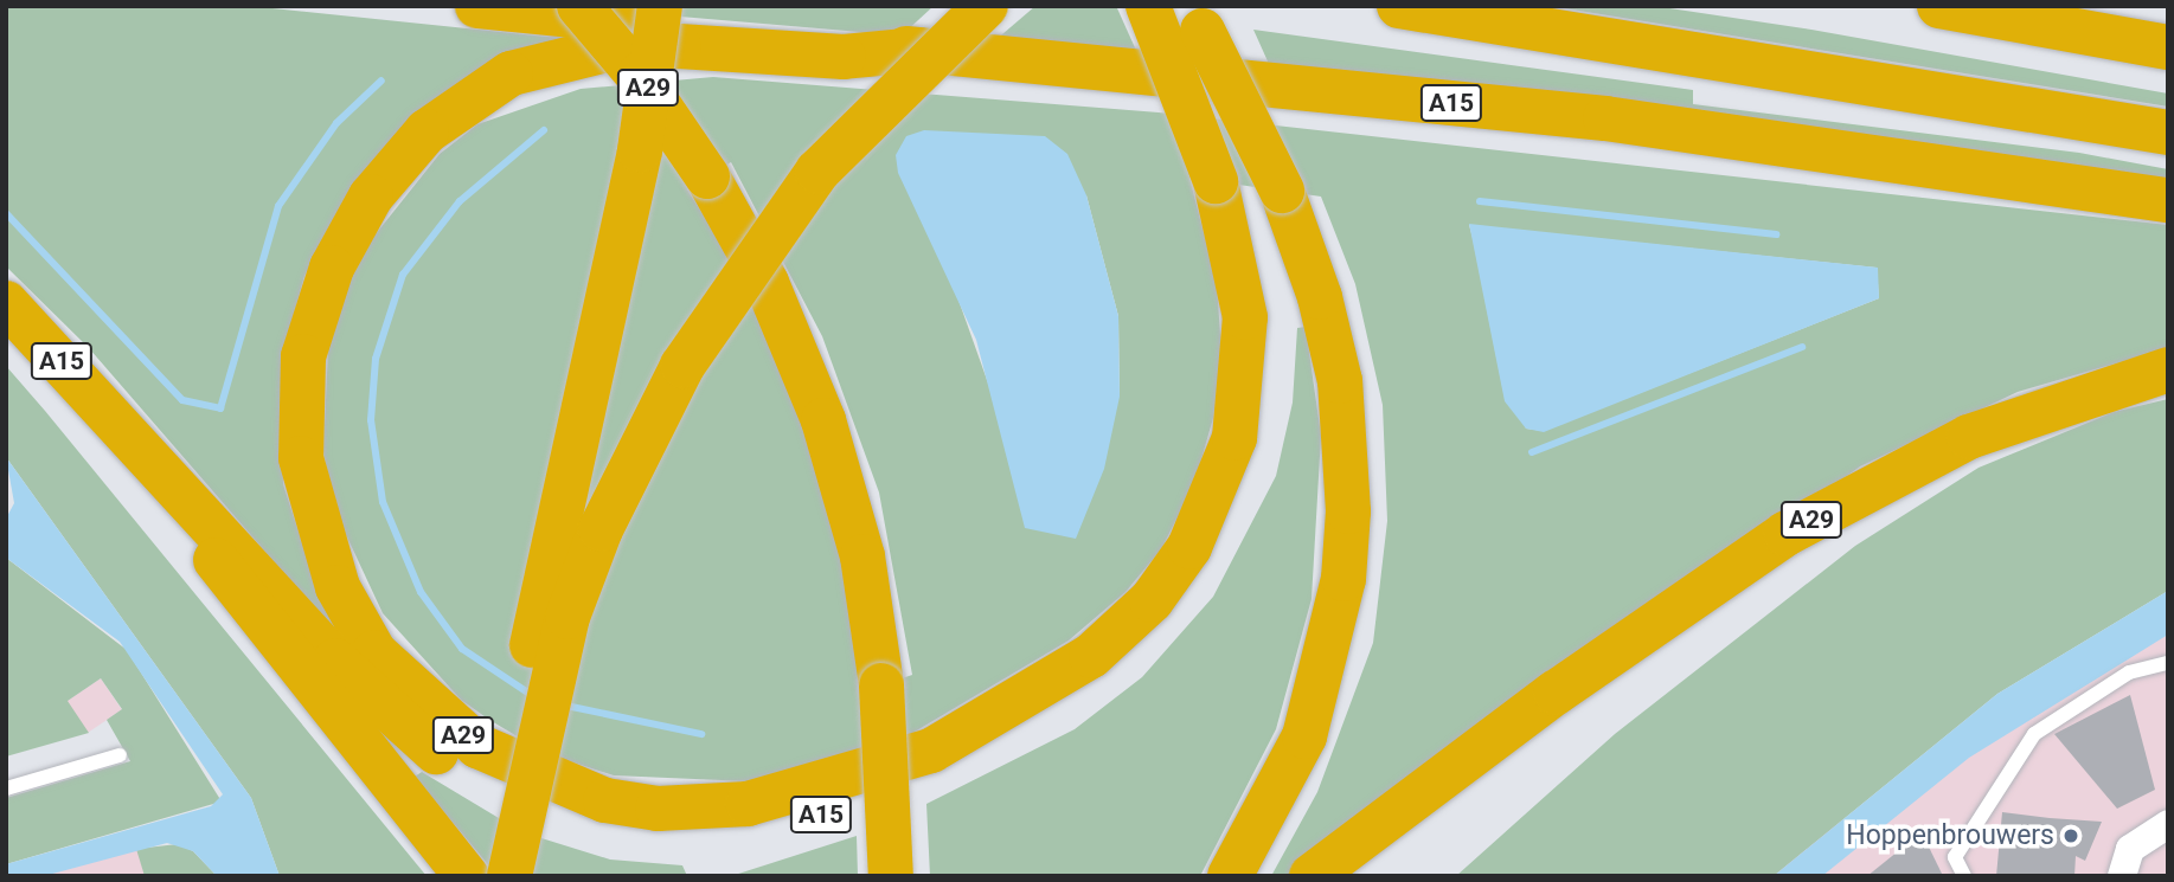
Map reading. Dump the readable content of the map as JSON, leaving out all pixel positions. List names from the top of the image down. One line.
{"streets":{"highway":["A29","A15"]},"crossings":[["A29","A15"]],"places":["Hoppenbrouwers"]}
